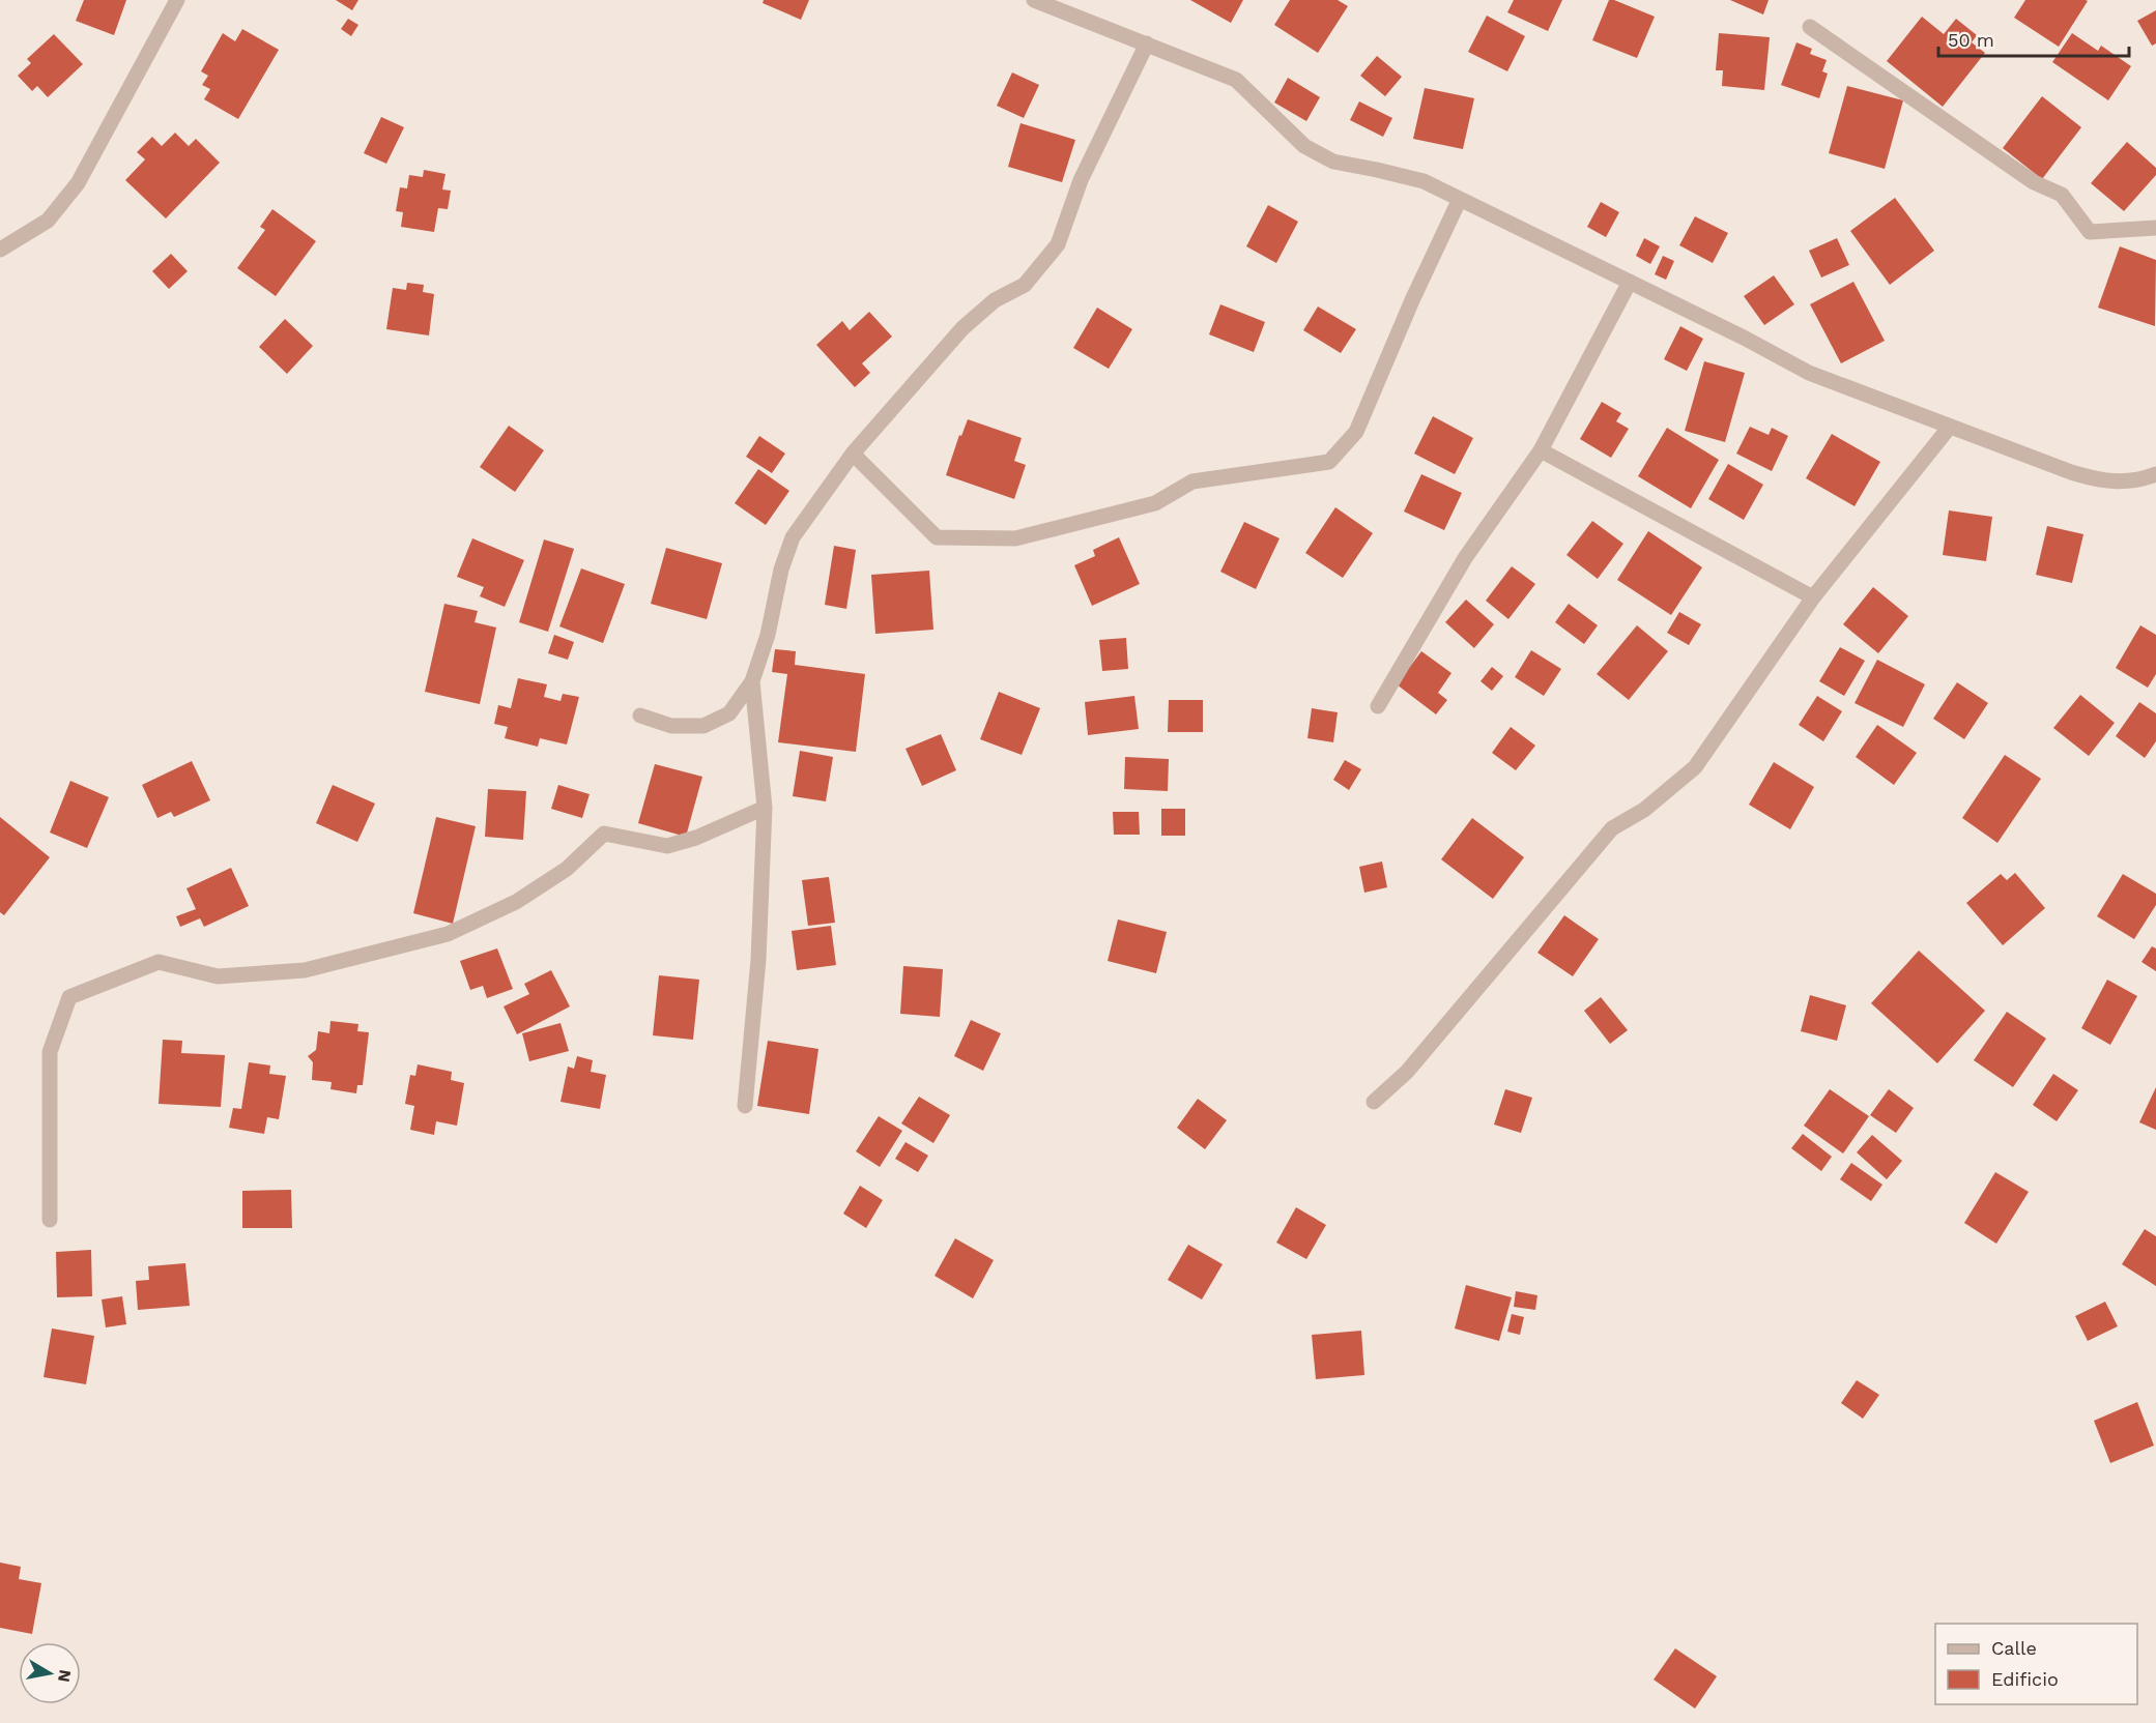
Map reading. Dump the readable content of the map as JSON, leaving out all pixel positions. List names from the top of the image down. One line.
{"legend":["Calle","Edificio"],"scale_bar":"50 m","north":"right"}
